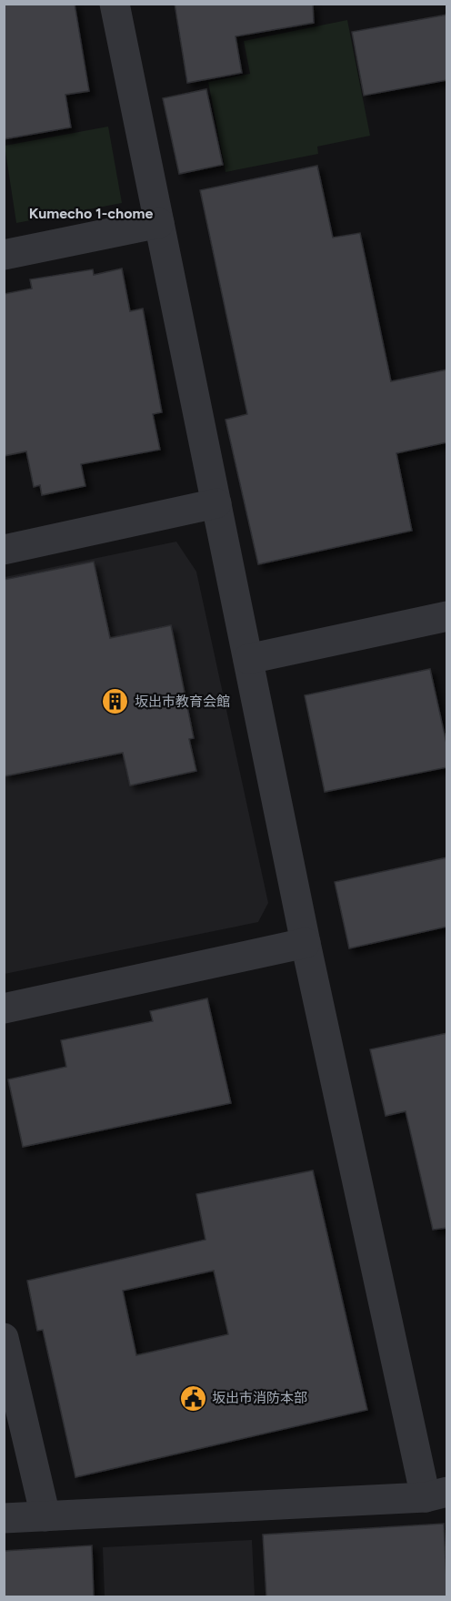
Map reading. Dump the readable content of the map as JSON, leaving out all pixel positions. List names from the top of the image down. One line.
{"districts":["Kumecho 1-chome"],"places":{"building":["坂出市教育会館"],"public building":["坂出市消防本部"]}}
